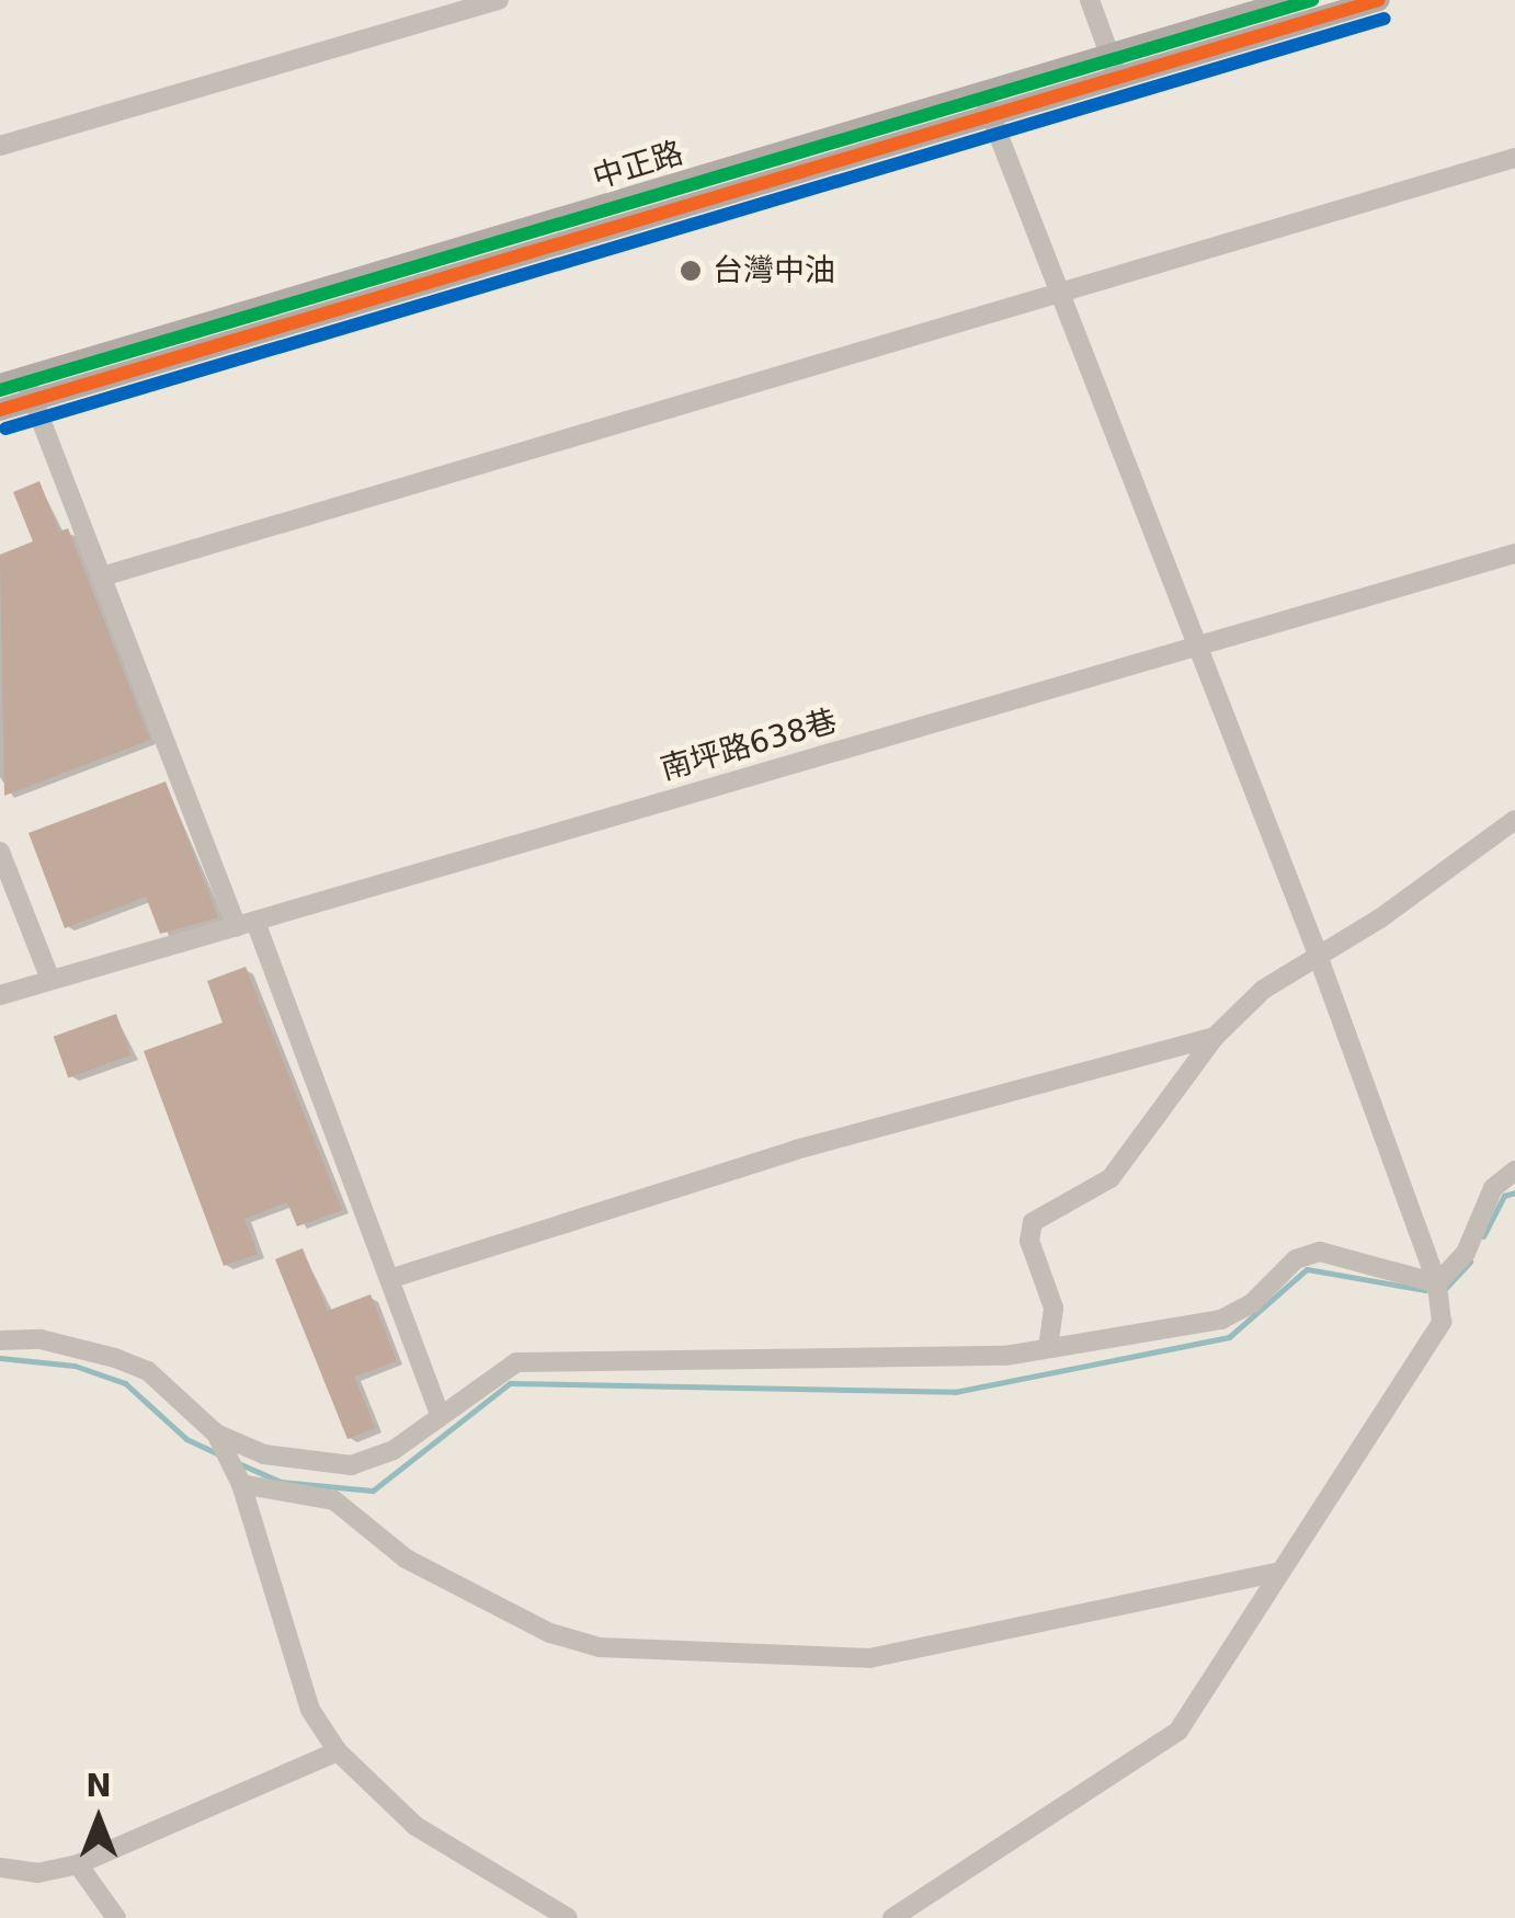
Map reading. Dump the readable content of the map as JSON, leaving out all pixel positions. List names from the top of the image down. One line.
{"streets":{"main road":["中正路"],"street":["南坪路638巷"]},"places":["台灣中油"],"north":"top"}
